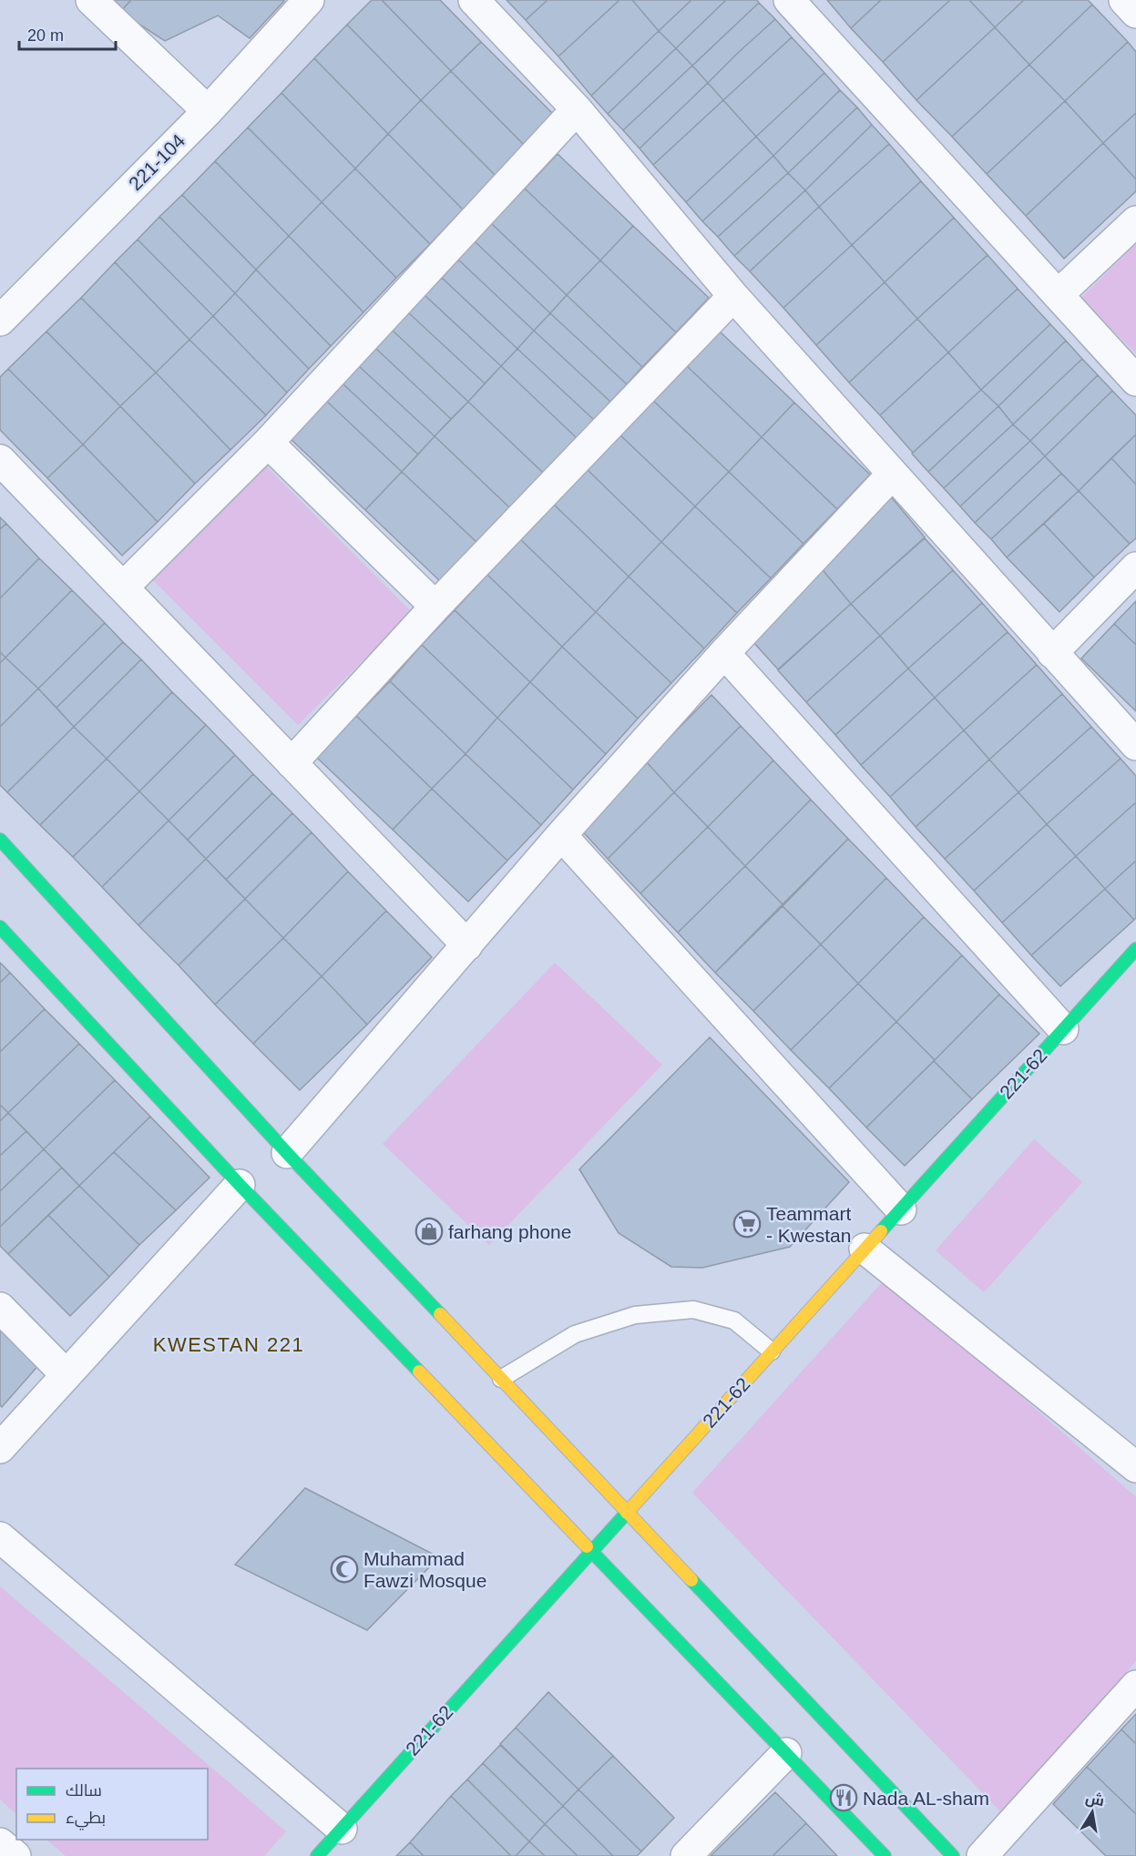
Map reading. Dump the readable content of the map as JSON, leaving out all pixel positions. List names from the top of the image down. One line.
{"streets":{"street":["221-104","221-62"]},"districts":["KWESTAN 221"],"places":{"supermarket":["Teammart - Kwestan"],"shop":["farhang phone"],"mosque":["Muhammad Fawzi Mosque"],"restaurant":["Nada AL-sham"]},"legend":["سالك","بطيء"],"scale_bar":"20 m","north":"top"}
